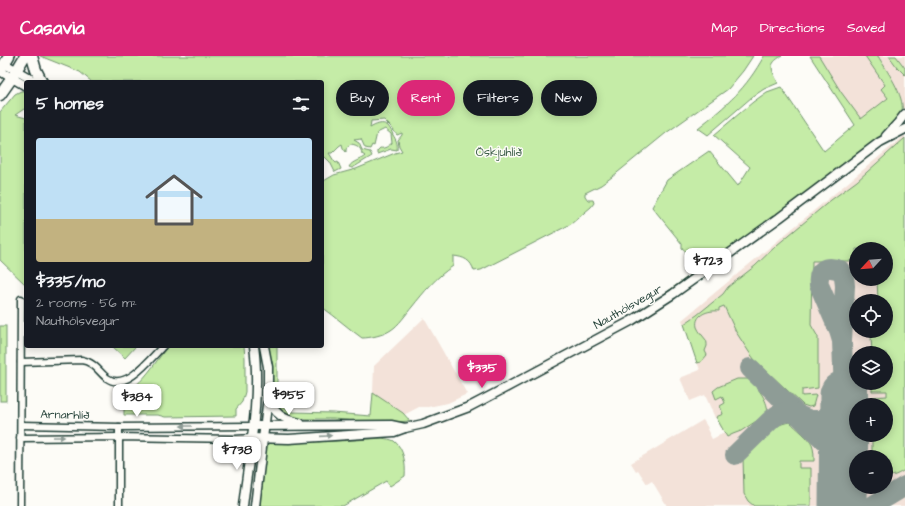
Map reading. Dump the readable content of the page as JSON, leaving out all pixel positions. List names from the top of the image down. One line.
{"streets":{"street":["Nauthólsvegur","Arnarhlíð"]},"crossings":[["Nauthólsvegur","Arnarhlíð"]],"parks":["Öskjuhlíð"],"north":"bottom left","page":{"header":"Casavia","nav":["Map","Directions","Saved"],"chip":["Buy","Rent","Filters","New"],"heading":"5 homes","list":[{"name":"$335/mo","note":"2 rooms · 56 m² · Nauthólsvegur"}],"map_buttons":["+","−"],"price":["$723","$335","$955","$384","$738"]}}
